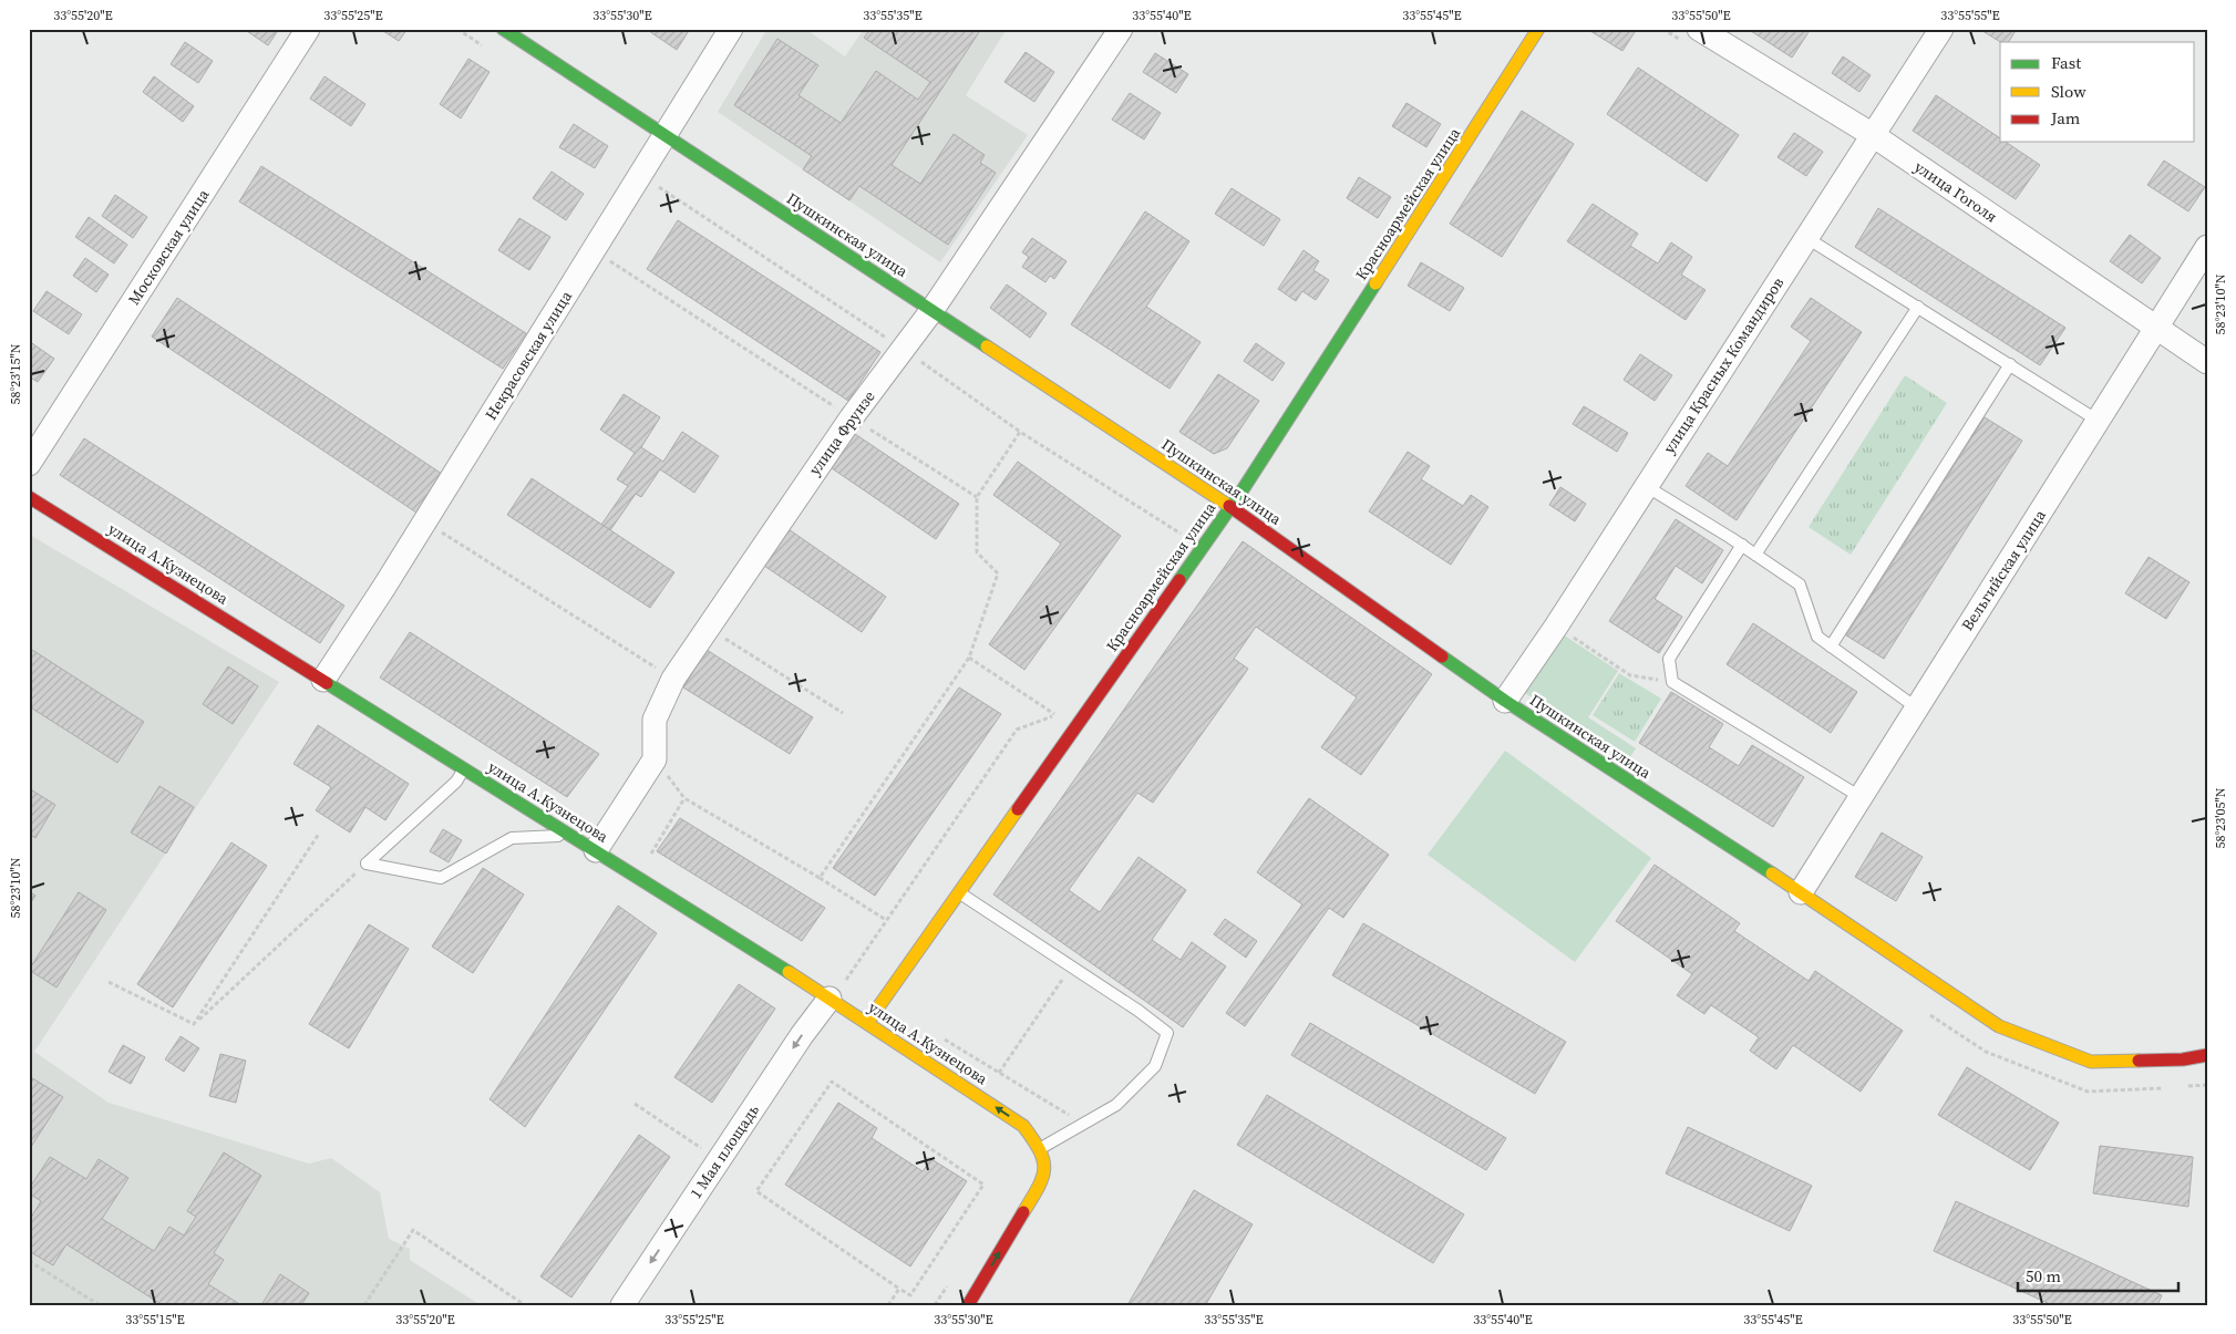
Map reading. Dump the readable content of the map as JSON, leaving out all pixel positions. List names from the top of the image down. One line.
{"streets":{"main road":["Красноармейская улица","Пушкинская улица","улица А.Кузнецова"],"street":["улица Гоголя","Московская улица","Некрасовская улица","улица Красных Командиров","улица Фрунзе","Вельгийская улица","1 Мая площадь"]},"crossings":[["улица Гоголя","улица Красных Командиров"],["улица Гоголя","Вельгийская улица"],["Красноармейская улица","Пушкинская улица"],["Красноармейская улица","улица А.Кузнецова"],["Пушкинская улица","Некрасовская улица"],["Пушкинская улица","улица Красных Командиров"],["Пушкинская улица","улица Фрунзе"],["Пушкинская улица","Вельгийская улица"],["Некрасовская улица","улица А.Кузнецова"],["улица А.Кузнецова","1 Мая площадь"]],"one_way":["1 Мая площадь"],"legend":["Fast","Slow","Jam"],"scale_bar":"50 m","coordinates":["33°55'20\"E","33°55'25\"E","33°55'30\"E","33°55'35\"E","33°55'40\"E","33°55'45\"E","33°55'50\"E","33°55'55\"E","58°23'10\"N","58°23'15\"N","58°23'05\"N","33°55'15\"E"]}
